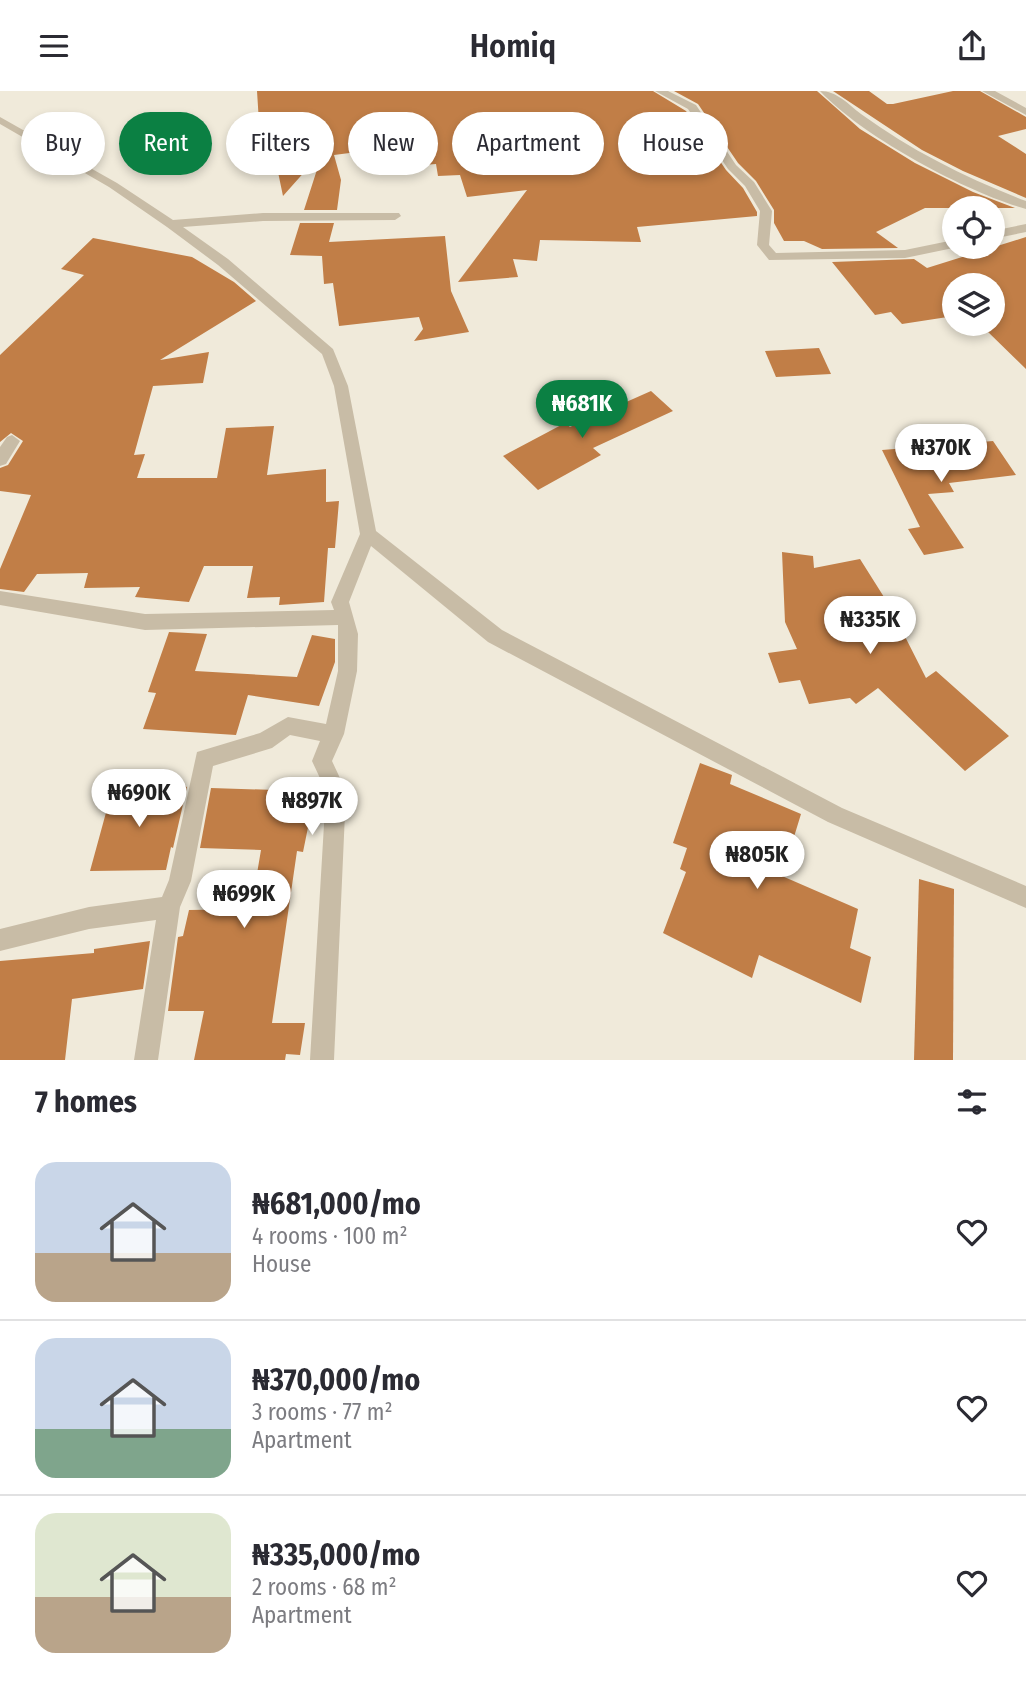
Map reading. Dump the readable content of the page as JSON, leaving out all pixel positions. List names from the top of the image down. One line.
{"page":{"header":"Homiq","chip":["Buy","Rent","Filters","New","Apartment","House"],"price":["₦681K","₦370K","₦335K","₦690K","₦897K","₦805K","₦699K"],"heading":"7 homes","list":[{"name":"₦681,000/mo","note":"4 rooms · 100 m² · House"},{"name":"₦370,000/mo","note":"3 rooms · 77 m² · Apartment"},{"name":"₦335,000/mo","note":"2 rooms · 68 m² · Apartment"}]}}
